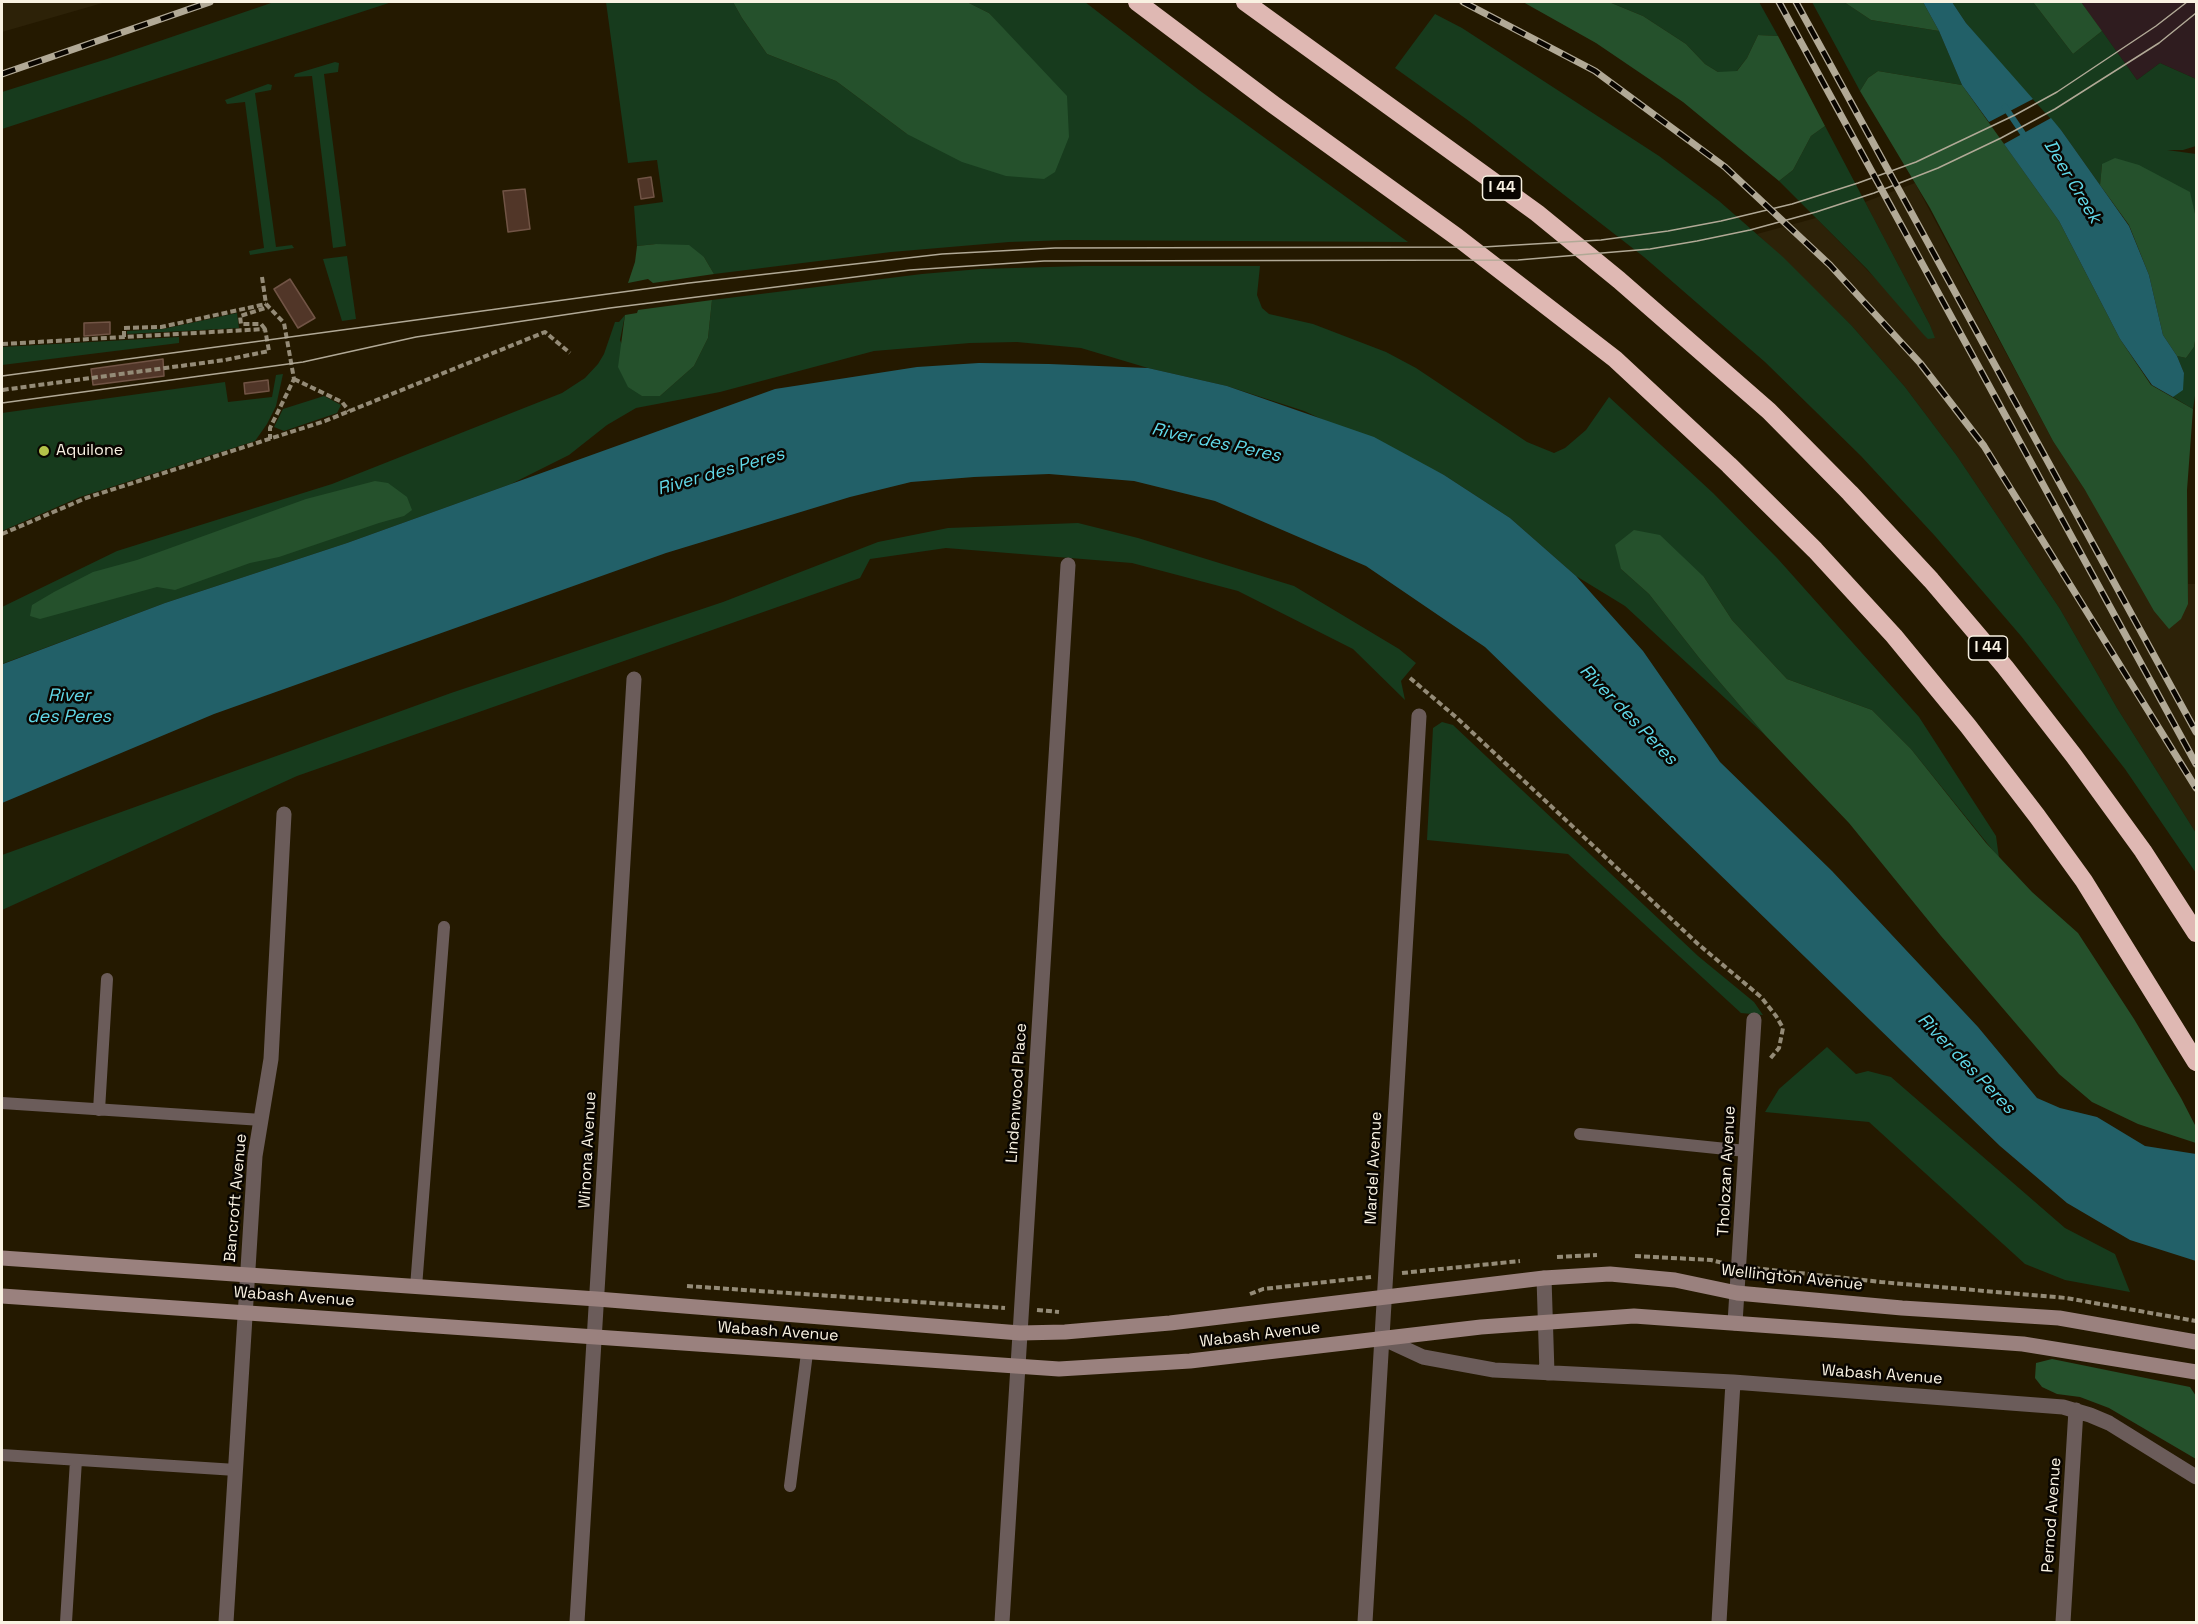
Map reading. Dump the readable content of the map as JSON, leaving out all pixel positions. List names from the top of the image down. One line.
{"streets":{"highway":["I 44"],"main road":["Wellington Avenue","Wabash Avenue"],"street":["Lindenwood Place","Winona Avenue","Mardel Avenue","Tholozan Avenue","Bancroft Avenue","Pernod Avenue"]},"crossings":[["Lindenwood Place","Wabash Avenue"],["Winona Avenue","Wabash Avenue"],["Mardel Avenue","Wellington Avenue"],["Mardel Avenue","Wabash Avenue"],["Tholozan Avenue","Wellington Avenue"],["Bancroft Avenue","Wabash Avenue"],["Wellington Avenue","Wabash Avenue"],["Wabash Avenue","Pernod Avenue"]],"water":["Deer Creek","River des Peres"],"places":["Aquilone"]}
